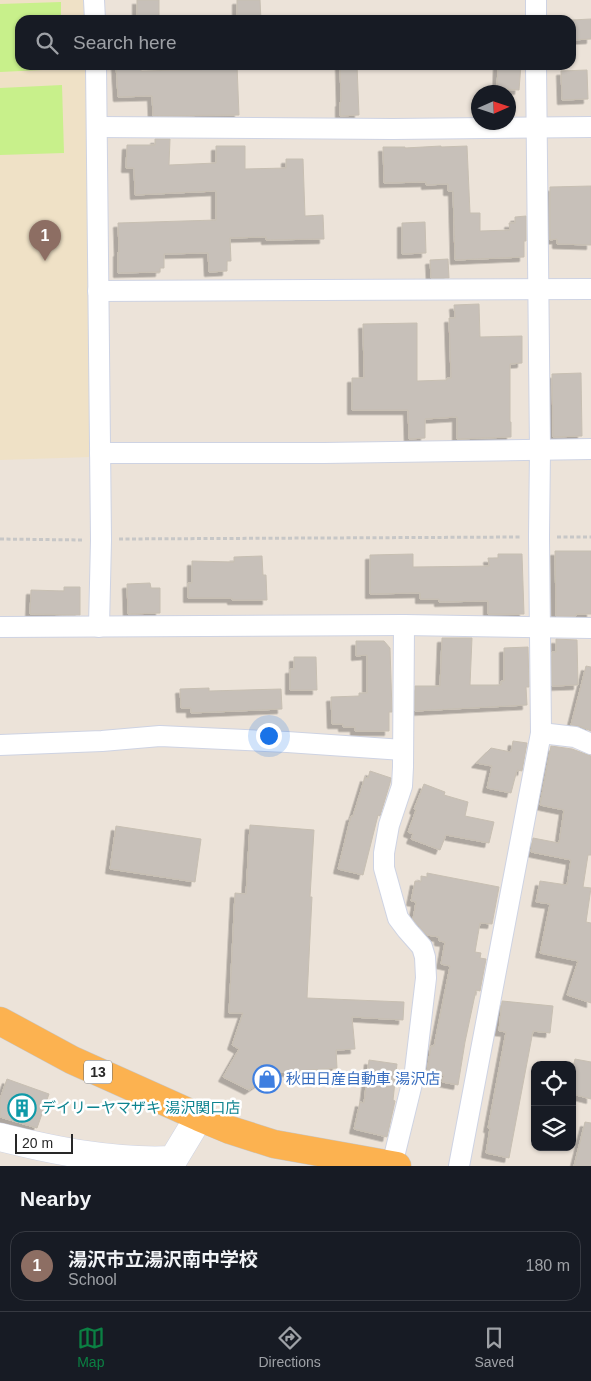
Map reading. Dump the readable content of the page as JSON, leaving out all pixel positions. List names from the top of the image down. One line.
{"streets":{"highway":["13"]},"places":{"shop":["秋田日産自動車 湯沢店"],"building":["デイリーヤマザキ 湯沢関口店"]},"scale_bar":"20 m","north":"right","page":{"search":"Search here","pins":"1","scale":"20 m","heading":"Nearby","list":[{"mark":"1","name":"湯沢市立湯沢南中学校","note":"School","value":"180 m"}],"nav":["Map","Directions","Saved"]}}
